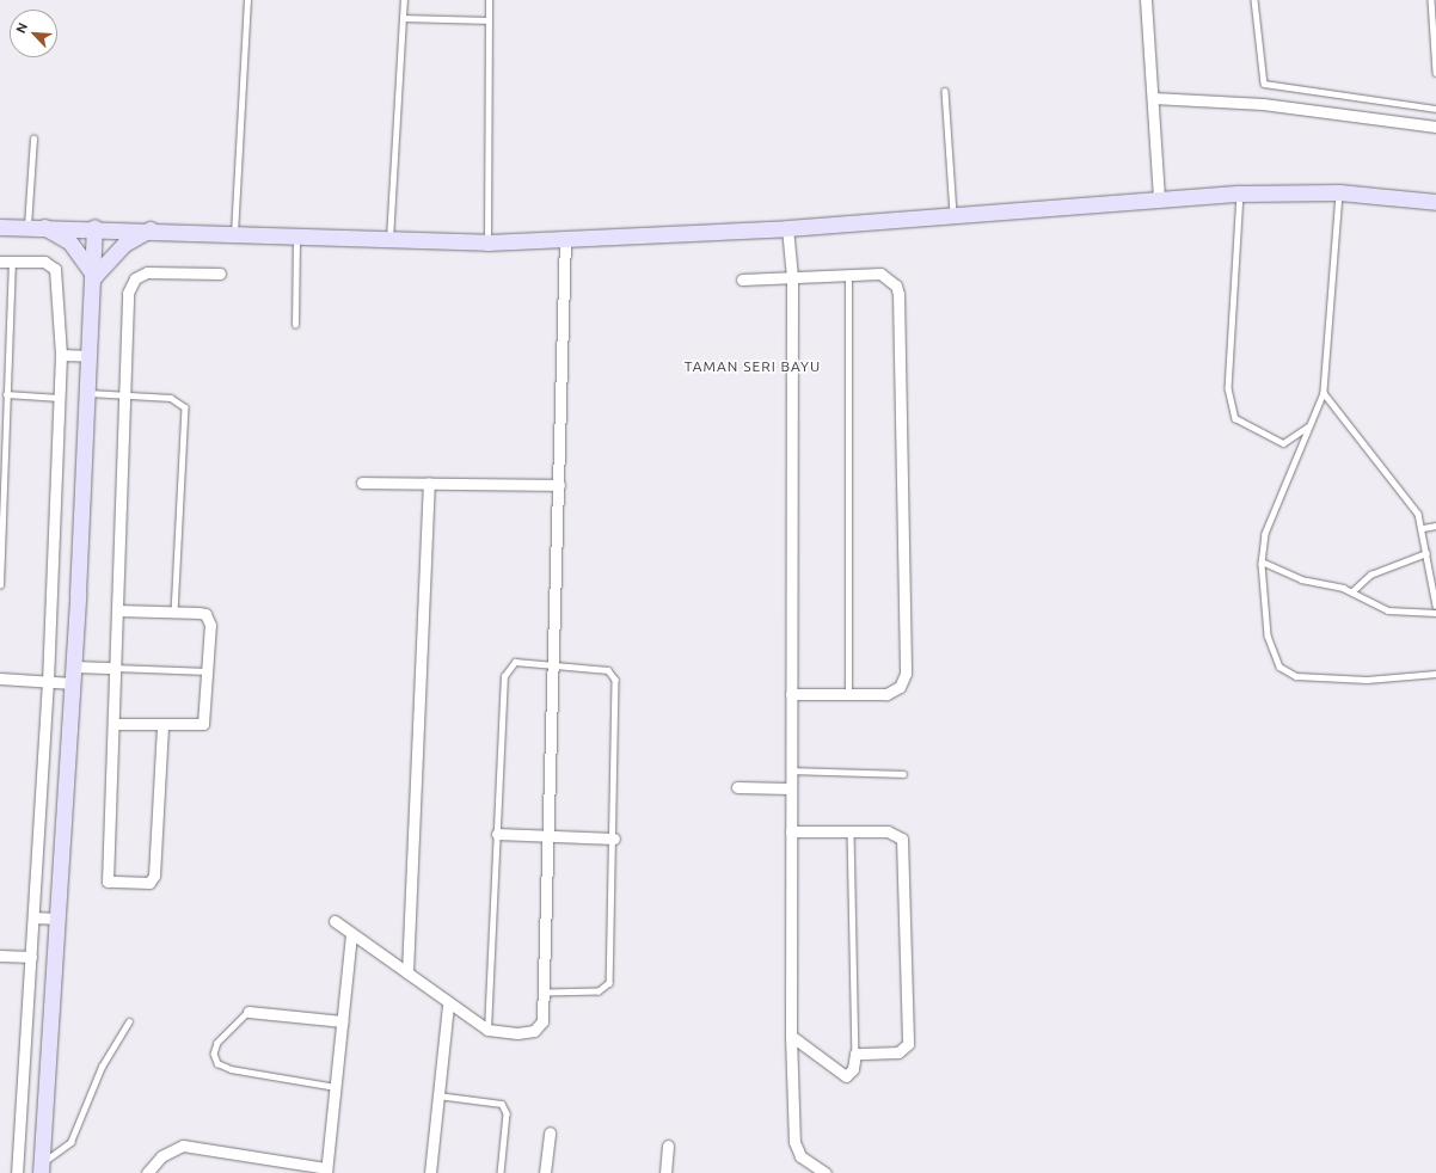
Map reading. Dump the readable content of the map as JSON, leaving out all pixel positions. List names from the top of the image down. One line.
{"districts":["TAMAN SERI BAYU"],"north":"top left"}
